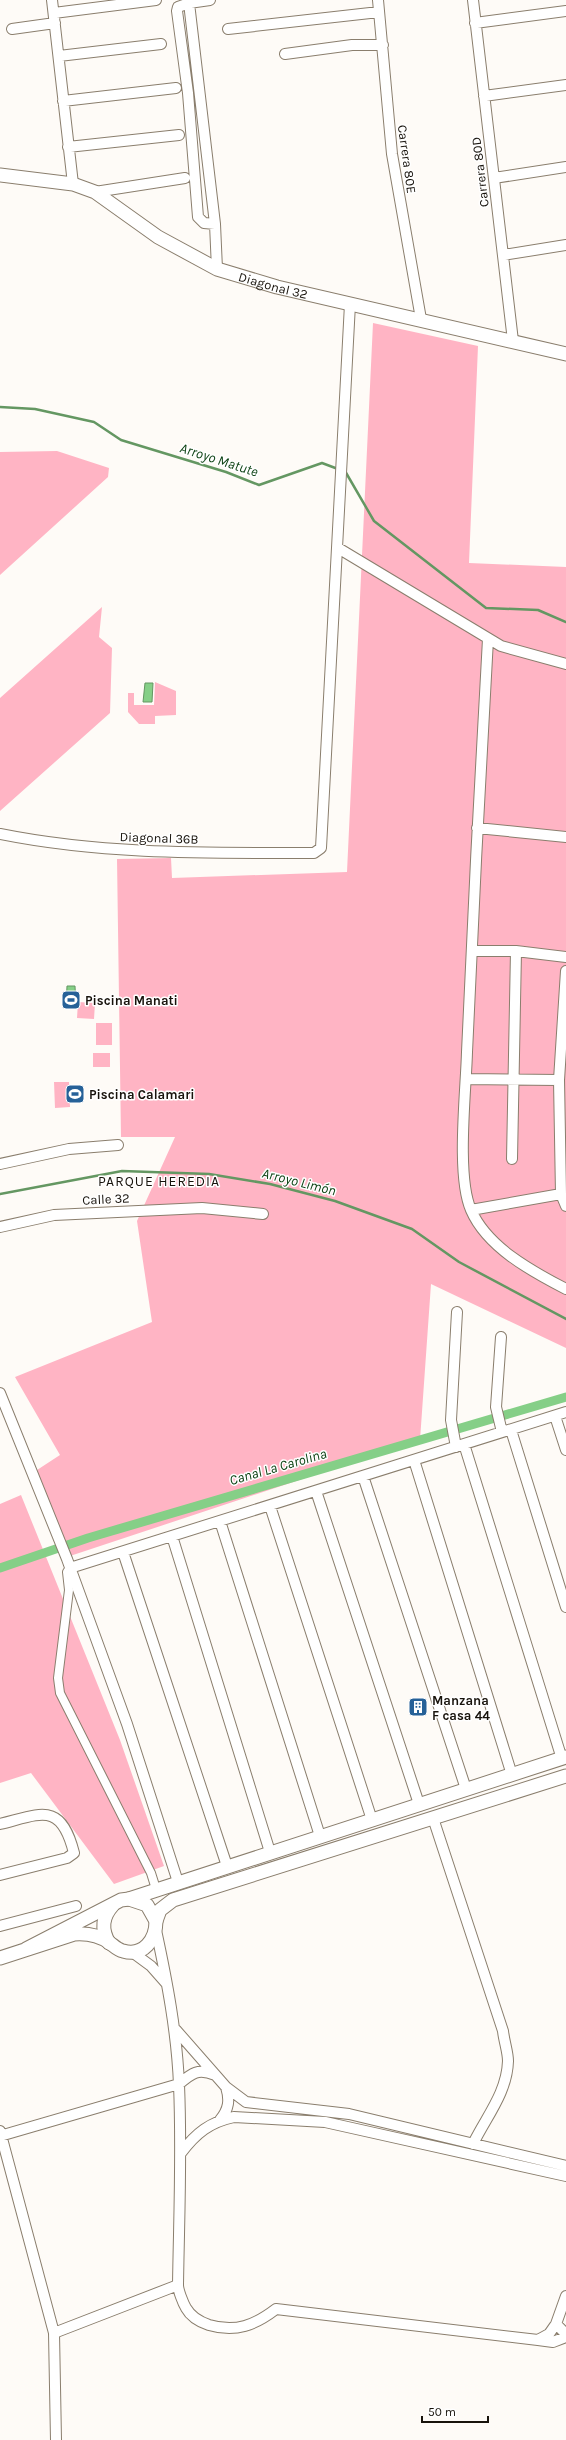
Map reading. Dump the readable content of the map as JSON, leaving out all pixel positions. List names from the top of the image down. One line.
{"streets":{"street":["Carrera 80E","Carrera 80D","Diagonal 32","Diagonal 36B","Calle 32"]},"crossings":[["Carrera 80E","Diagonal 32"],["Carrera 80D","Diagonal 32"]],"districts":["PARQUE HEREDIA"],"water":["Arroyo Matute","Arroyo Limón","Canal La Carolina"],"places":{"sports":["Piscina Manati","Piscina Calamari"],"building":["Manzana F casa 44"]},"scale_bar":"50 m"}
